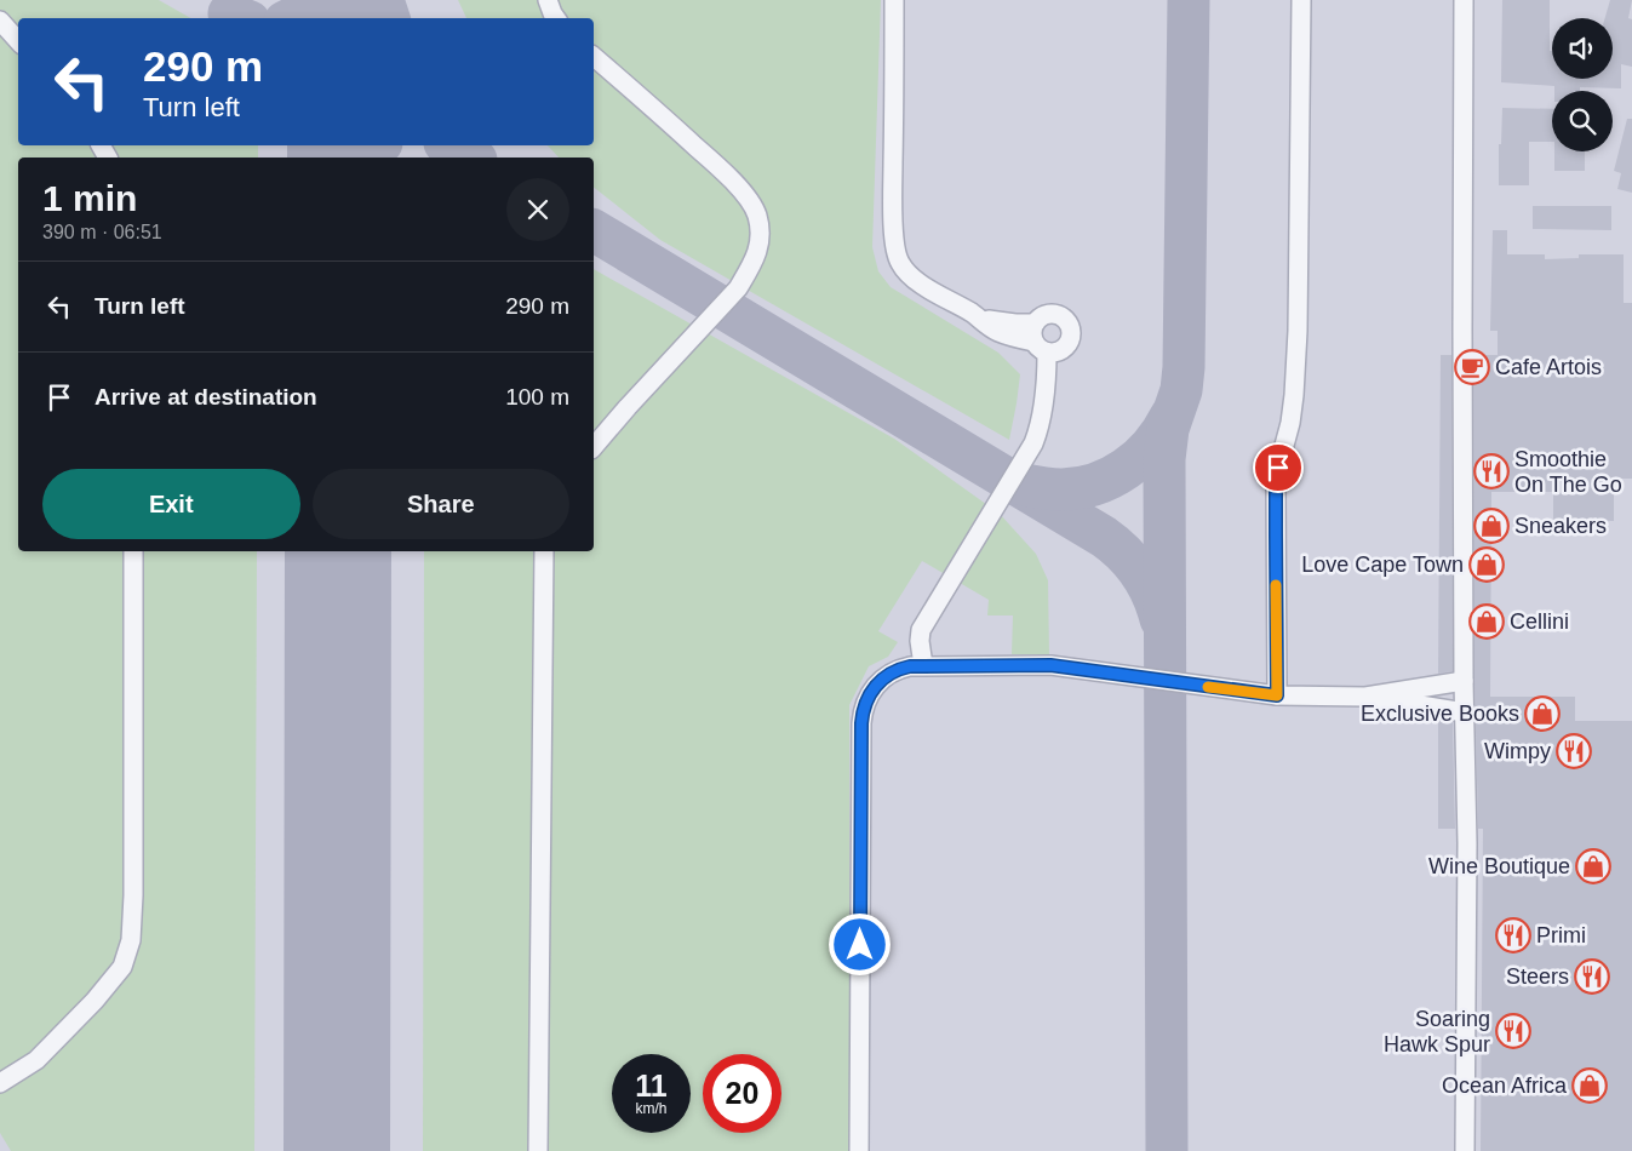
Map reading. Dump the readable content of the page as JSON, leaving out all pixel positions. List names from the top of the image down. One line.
{"places":{"cafe":["Cafe Artois"],"restaurant":["Smoothie On The Go","Wimpy","Primi","Steers","Soaring Hawk Spur"],"shop":["Sneakers","Love Cape Town","Cellini","Exclusive Books","Wine Boutique","Ocean Africa"]},"page":{"turn":["290 m","Turn left"],"heading":["1 min","390 m · 06:51"],"list":[{"name":"Turn left","value":"290 m"},{"name":"Arrive at destination","value":"100 m"}],"buttons":["Exit","Share"],"speed":"11 km/h","limit":"20"}}
